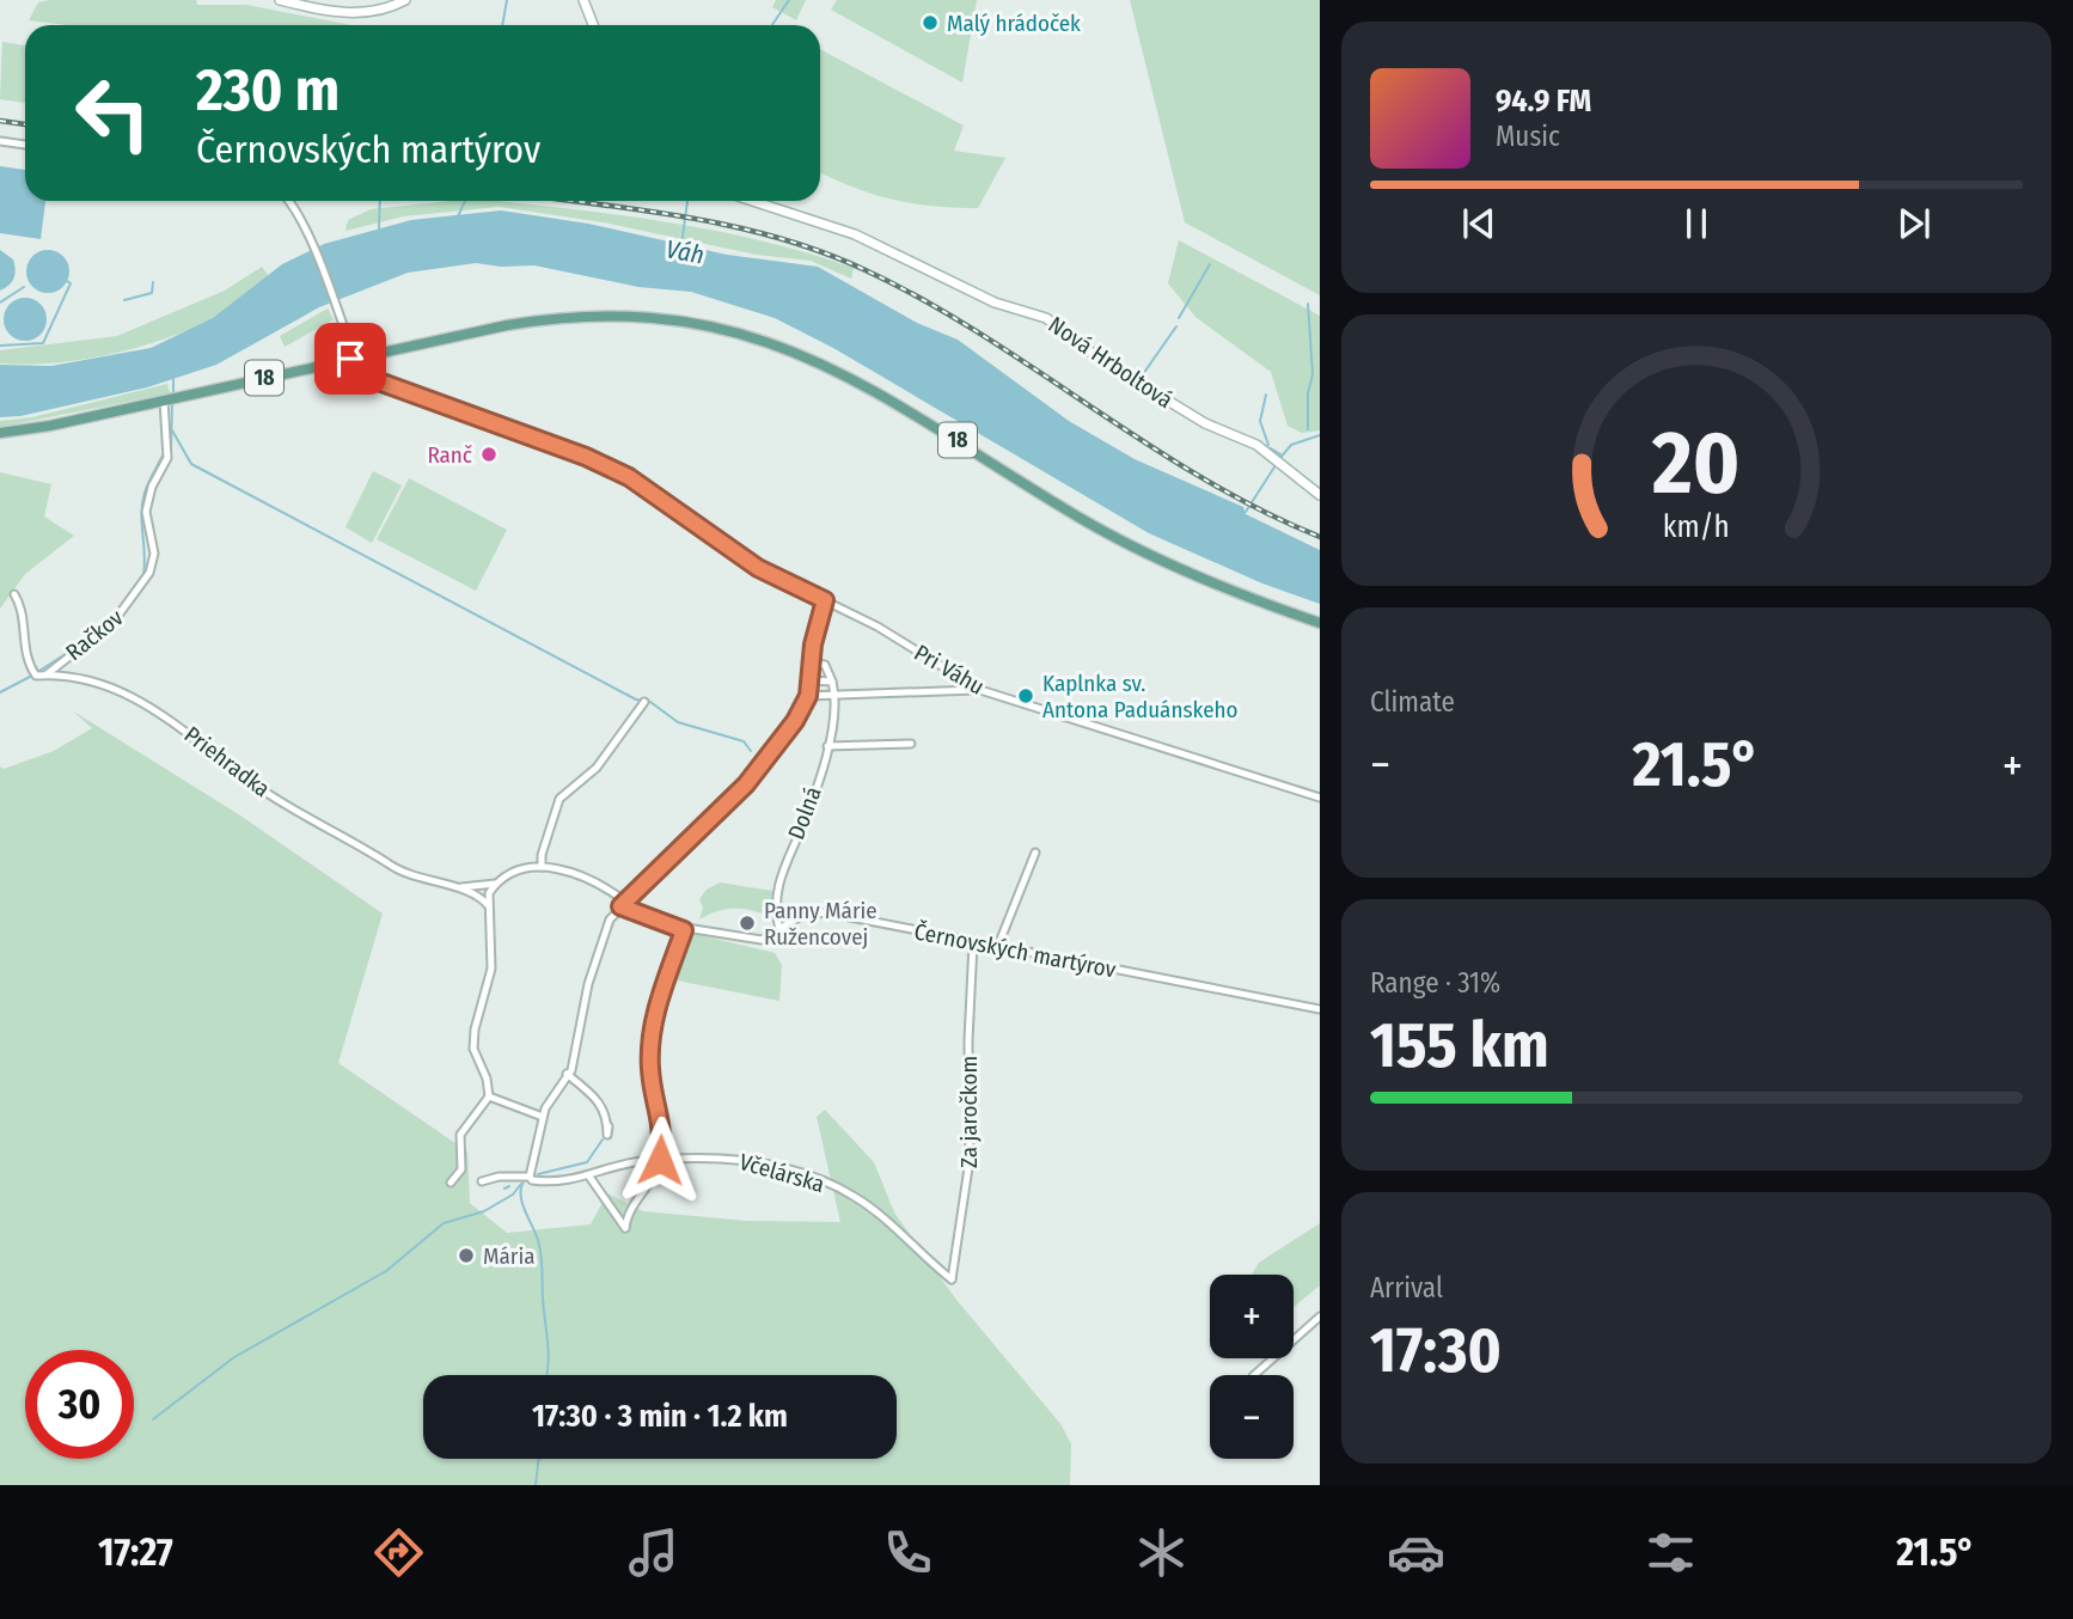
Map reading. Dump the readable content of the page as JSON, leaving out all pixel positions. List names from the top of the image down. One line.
{"streets":{"main road":["18"],"street":["Nová Hrboltová","Račkov","Pri Váhu","Priehradka","Dolná","Černovských martýrov","Za jaročkom","Včelárska"]},"crossings":[["18","Račkov"],["18","Pri Váhu"],["Račkov","Priehradka"],["Dolná","Černovských martýrov"],["Černovských martýrov","Za jaročkom"],["Za jaročkom","Včelárska"]],"water":["Váh"],"places":["Malý hrádoček","Ranč","Kaplnka sv. Antona Paduánskeho","Panny Márie Ružencovej","Mária"],"page":{"turn":["230 m","Černovských martýrov"],"song":["94.9 FM","Music"],"tile":["Climate",["Range · 31%","155 km"],["Arrival","17:30"]],"heat":["−","21.5°","+"],"map_buttons":["+","−"],"limit":"30","trip":"17:30 · 3 min · 1.2 km","tabs":["17:27","21.5°"],"gauge":["20","km/h"]}}
